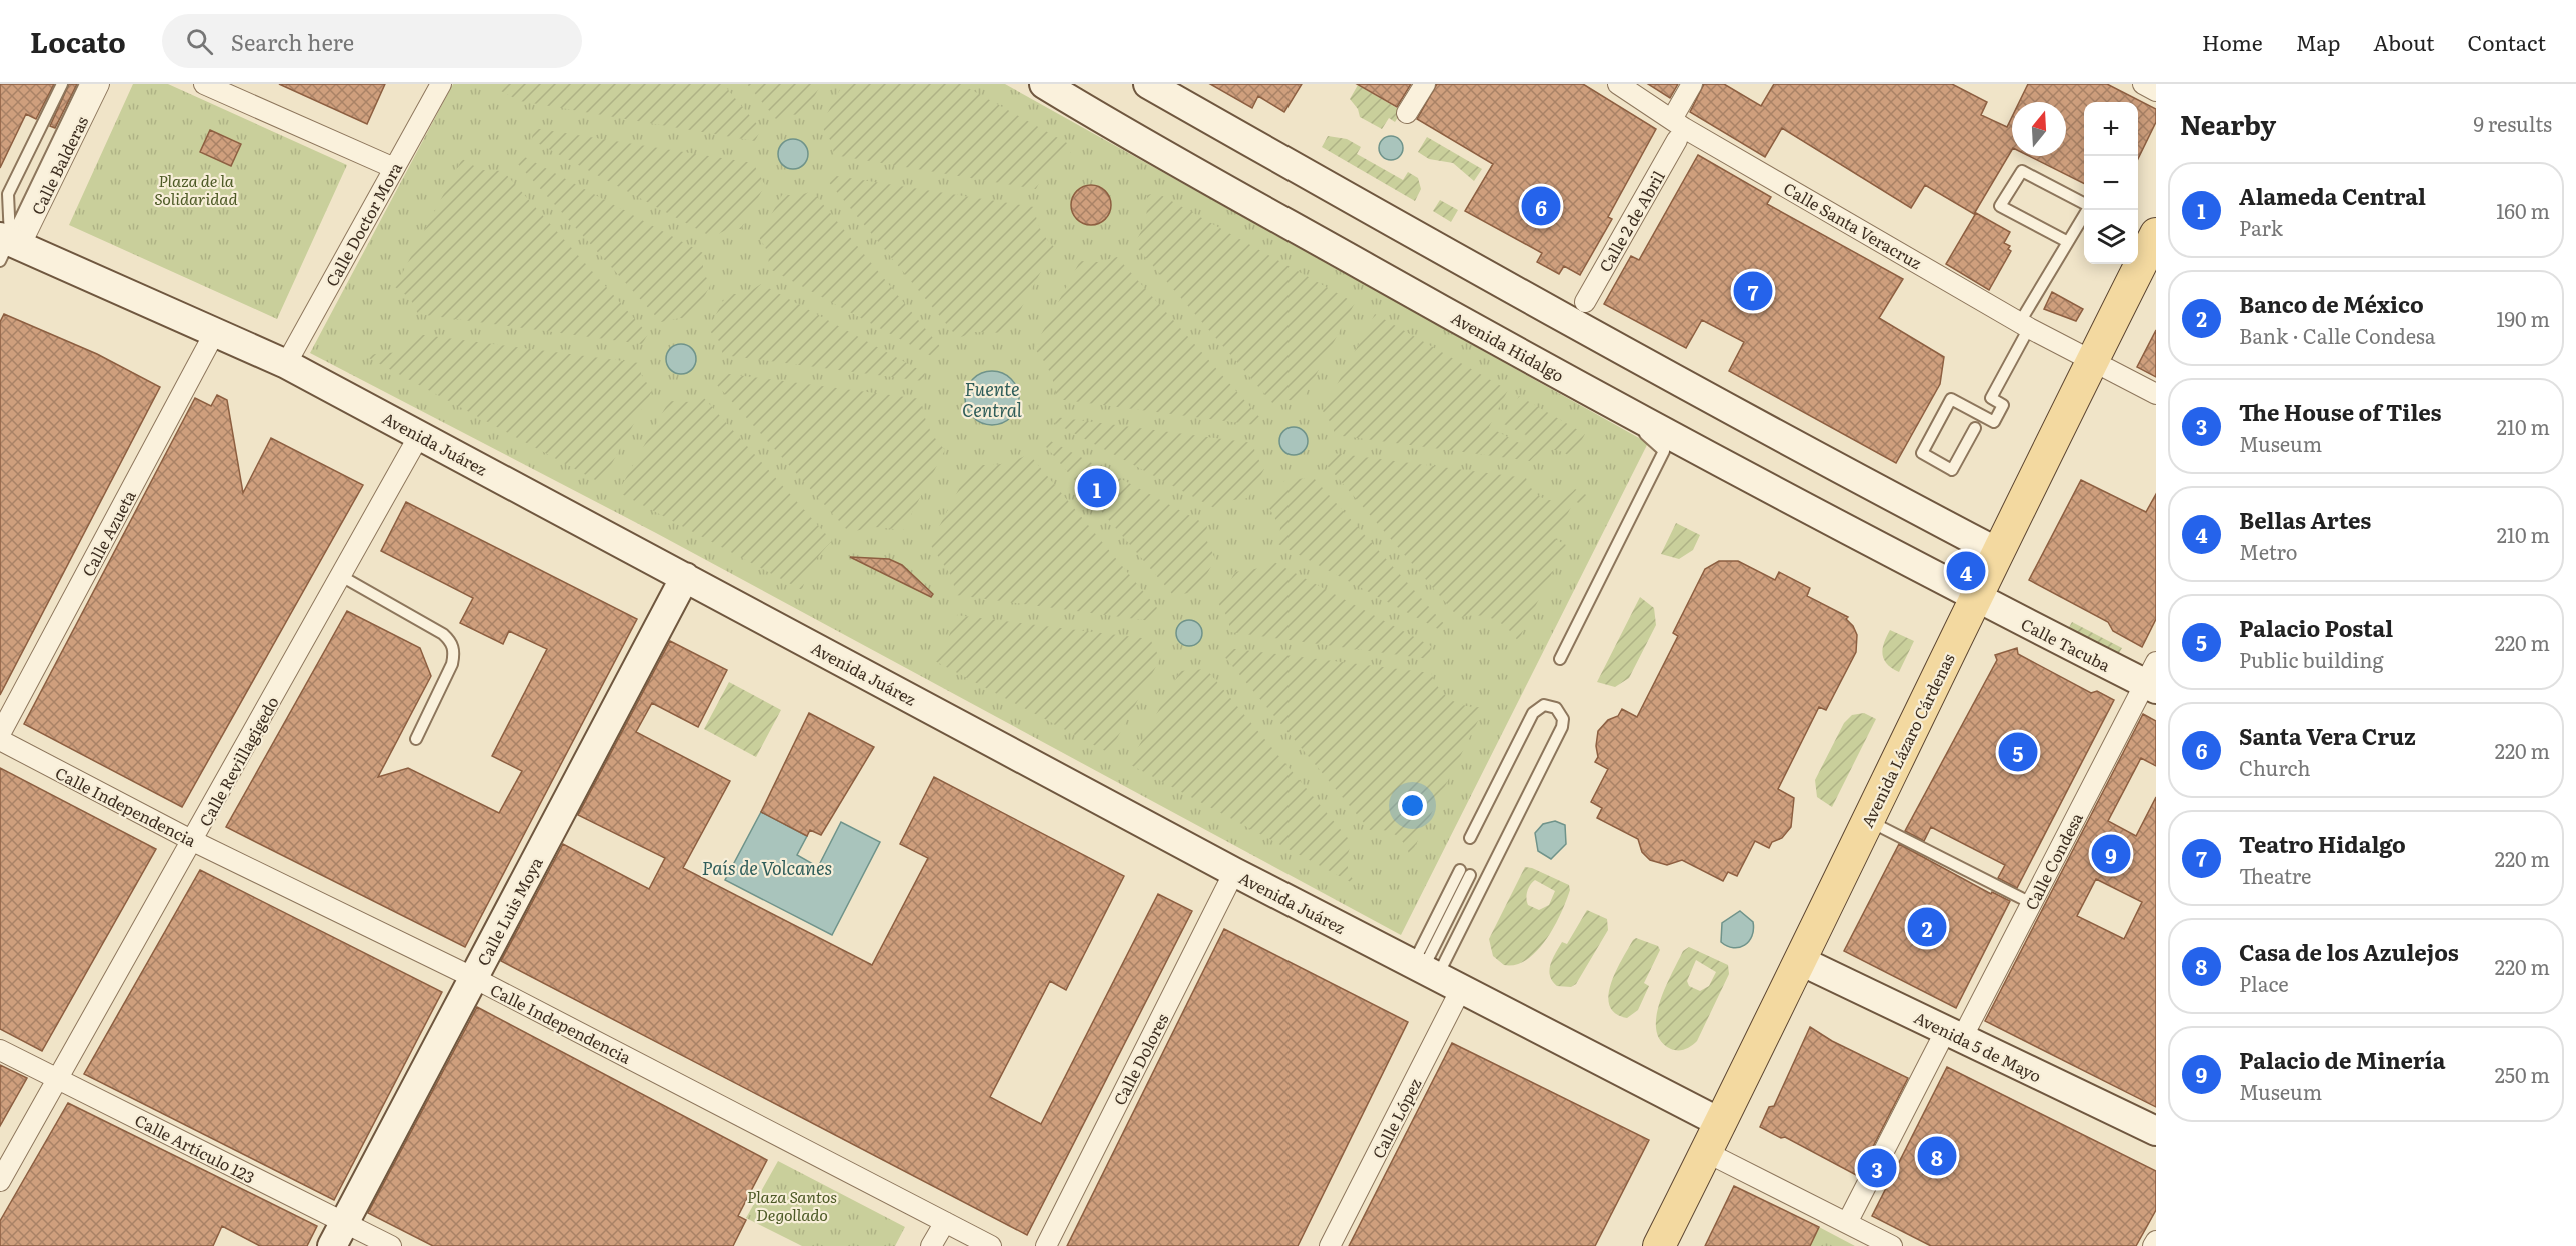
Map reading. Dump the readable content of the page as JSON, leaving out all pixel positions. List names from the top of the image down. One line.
{"streets":{"main road":["Avenida Hidalgo","Avenida Juárez","Calle Tacuba","Avenida Lázaro Cárdenas","Calle Luis Moya","Avenida 5 de Mayo"],"street":["Calle Balderas","Calle 2 de Abril","Calle Doctor Mora","Calle Santa Veracruz","Calle Azueta","Calle Revillagigedo","Calle Independencia","Calle Condesa","Calle Dolores","Calle López","Calle Artículo 123"]},"crossings":[["Calle Balderas","Avenida Juárez"],["Calle Doctor Mora","Avenida Juárez"],["Calle Santa Veracruz","Avenida Lázaro Cárdenas"],["Avenida Hidalgo","Calle Tacuba"],["Avenida Hidalgo","Avenida Lázaro Cárdenas"],["Avenida Juárez","Calle Azueta"],["Avenida Juárez","Avenida Lázaro Cárdenas"],["Avenida Juárez","Calle Revillagigedo"],["Avenida Juárez","Calle Luis Moya"],["Avenida Juárez","Calle Dolores"],["Avenida Juárez","Calle López"],["Calle Tacuba","Avenida Lázaro Cárdenas"],["Calle Tacuba","Calle Condesa"],["Avenida Lázaro Cárdenas","Avenida 5 de Mayo"],["Calle Revillagigedo","Calle Independencia"],["Calle Revillagigedo","Calle Artículo 123"],["Calle Independencia","Calle Luis Moya"],["Calle Condesa","Avenida 5 de Mayo"],["Calle Luis Moya","Calle Artículo 123"]],"water":["Fuente Central","País de Volcanes"],"parks":["Plaza de la Solidaridad","Plaza Santos Degollado"],"north":"top","page":{"header":"Locato","search":"Search here","nav":["Home","Map","About","Contact"],"heading":["Nearby","9 results"],"map_buttons":["+","−"],"list":[{"mark":"1","name":"Alameda Central","note":"Park","value":"160 m"},{"mark":"2","name":"Banco de México","note":"Bank · Calle Condesa","value":"190 m"},{"mark":"3","name":"The House of Tiles","note":"Museum","value":"210 m"},{"mark":"4","name":"Bellas Artes","note":"Metro","value":"210 m"},{"mark":"5","name":"Palacio Postal","note":"Public building","value":"220 m"},{"mark":"6","name":"Santa Vera Cruz","note":"Church","value":"220 m"},{"mark":"7","name":"Teatro Hidalgo","note":"Theatre","value":"220 m"},{"mark":"8","name":"Casa de los Azulejos","note":"Place","value":"220 m"},{"mark":"9","name":"Palacio de Minería","note":"Museum","value":"250 m"}],"pins":["6","7","1","4","5","9","2","8","3"]}}
